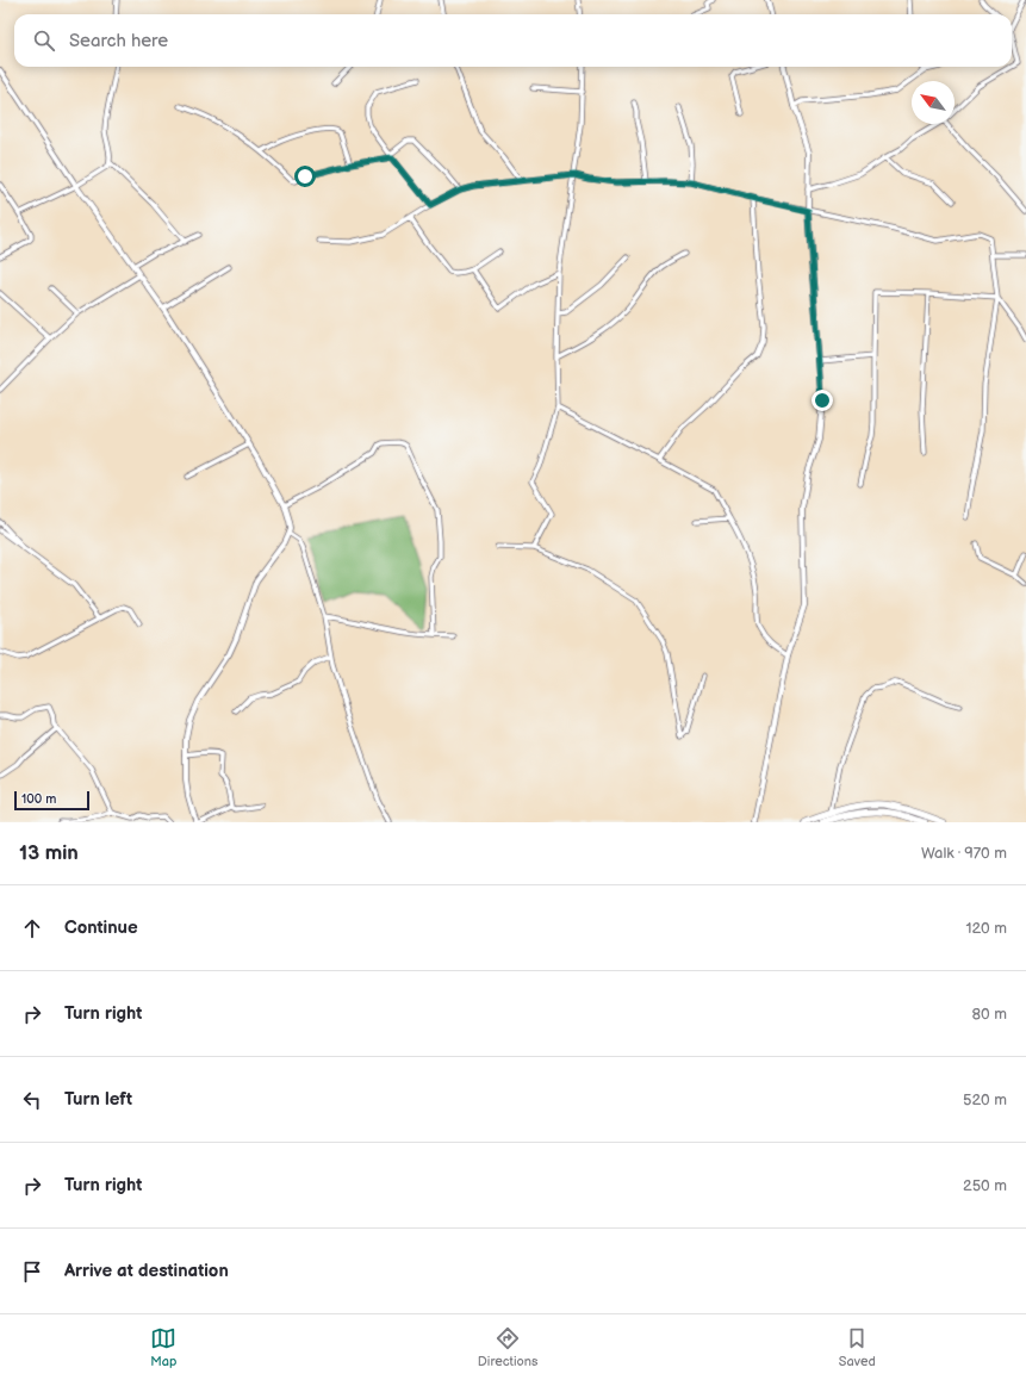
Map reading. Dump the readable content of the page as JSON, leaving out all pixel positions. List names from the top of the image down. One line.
{"scale_bar":"100 m","north":"top left","page":{"search":"Search here","scale":"100 m","heading":["13 min","Walk · 970 m"],"list":[["Continue","120 m"],["Turn right","80 m"],["Turn left","520 m"],["Turn right","250 m"],"Arrive at destination"],"nav":["Map","Directions","Saved"]}}
